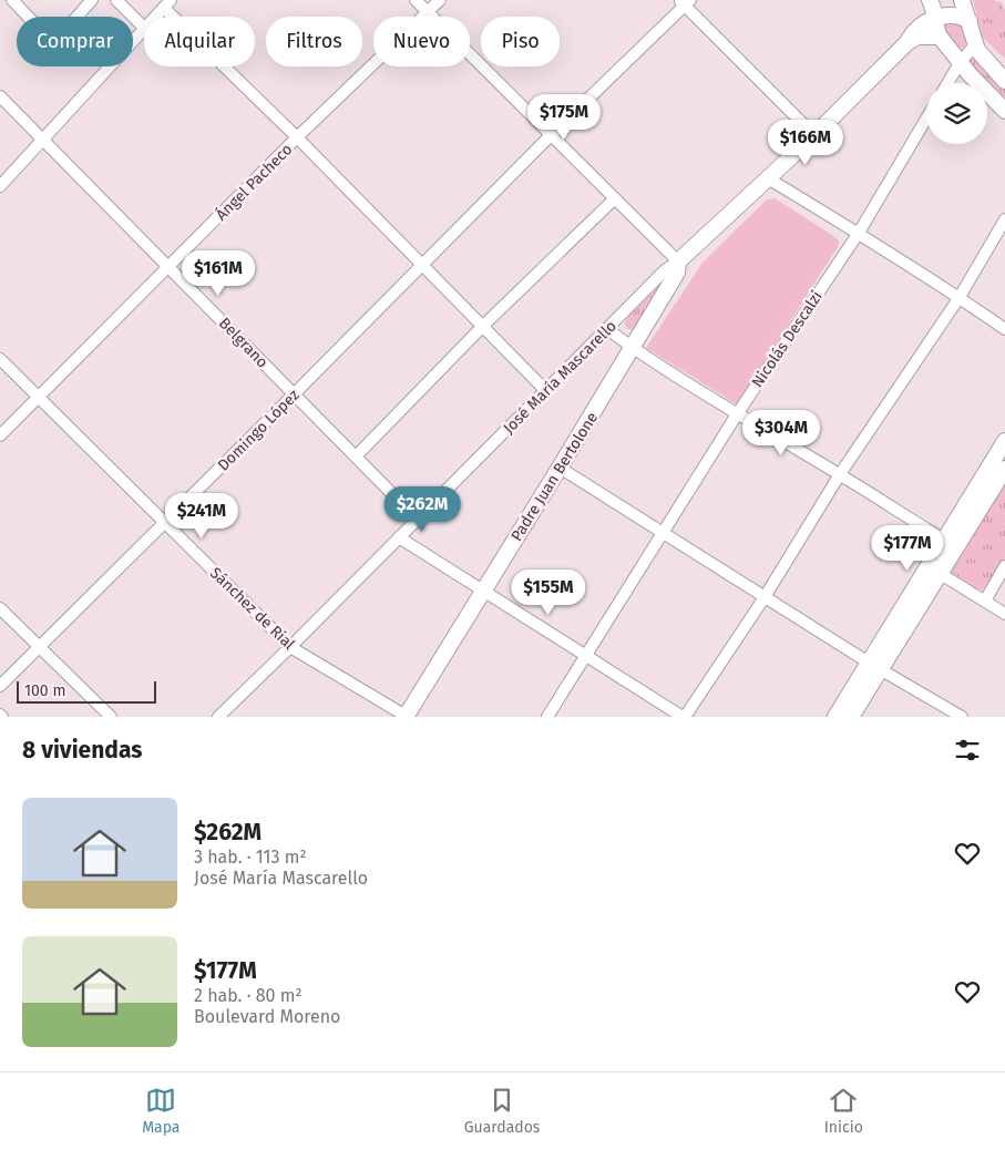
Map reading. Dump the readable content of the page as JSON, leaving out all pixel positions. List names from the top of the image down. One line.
{"streets":{"street":["Ángel Pacheco","Nicolás Descalzi","Belgrano","José María Mascarello","Domingo López","Padre Juan Bertolone","Sánchez de Rial"]},"crossings":[["Ángel Pacheco","Belgrano"],["Ángel Pacheco","Sánchez de Rial"],["Belgrano","José María Mascarello"],["Belgrano","Domingo López"],["José María Mascarello","Padre Juan Bertolone"],["José María Mascarello","Sánchez de Rial"],["Domingo López","Sánchez de Rial"],["Padre Juan Bertolone","Sánchez de Rial"]],"scale_bar":"100 m","page":{"chip":["Comprar","Alquilar","Filtros","Nuevo","Piso"],"price":["$175M","$166M","$161M","$304M","$262M","$241M","$177M","$155M"],"scale":"100 m","heading":"8 viviendas","list":[{"name":"$262M","note":"3 hab. · 113 m² · José María Mascarello"},{"name":"$177M","note":"2 hab. · 80 m² · Boulevard Moreno"}],"tabs":["Mapa","Guardados","Inicio"]}}
